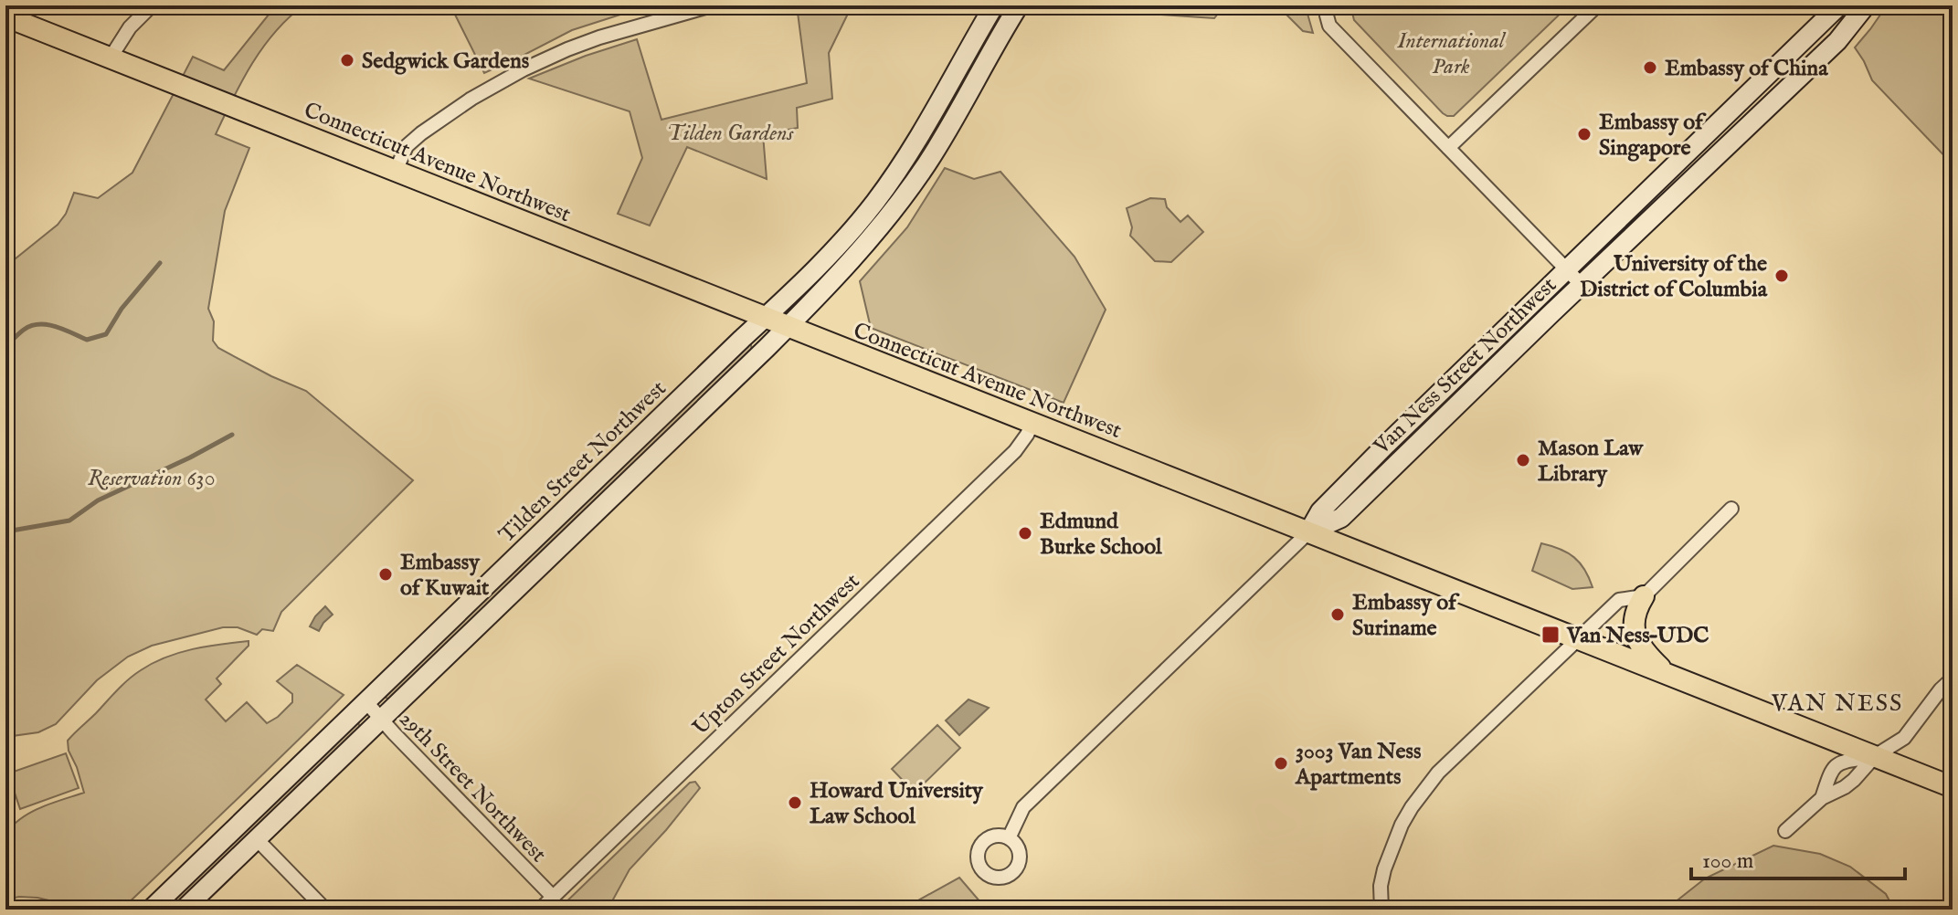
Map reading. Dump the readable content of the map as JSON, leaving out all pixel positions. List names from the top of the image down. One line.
{"streets":{"main road":["Connecticut Avenue Northwest"],"street":["Van Ness Street Northwest","Tilden Street Northwest","Upton Street Northwest","29th Street Northwest"]},"crossings":[["Connecticut Avenue Northwest","Van Ness Street Northwest"],["Connecticut Avenue Northwest","Tilden Street Northwest"],["Connecticut Avenue Northwest","Upton Street Northwest"],["Tilden Street Northwest","29th Street Northwest"],["Upton Street Northwest","29th Street Northwest"]],"districts":["VAN NESS"],"parks":["International Park","Tilden Gardens","Reservation 630"],"places":{"other":["Sedgwick Gardens","Embassy of China","Embassy of Singapore","University of the District of Columbia","Mason Law Library","Edmund Burke School","Embassy of Kuwait","Embassy of Suriname","3003 Van Ness Apartments","Howard University Law School"],"transit":["Van Ness–UDC"]},"scale_bar":"100 m"}
